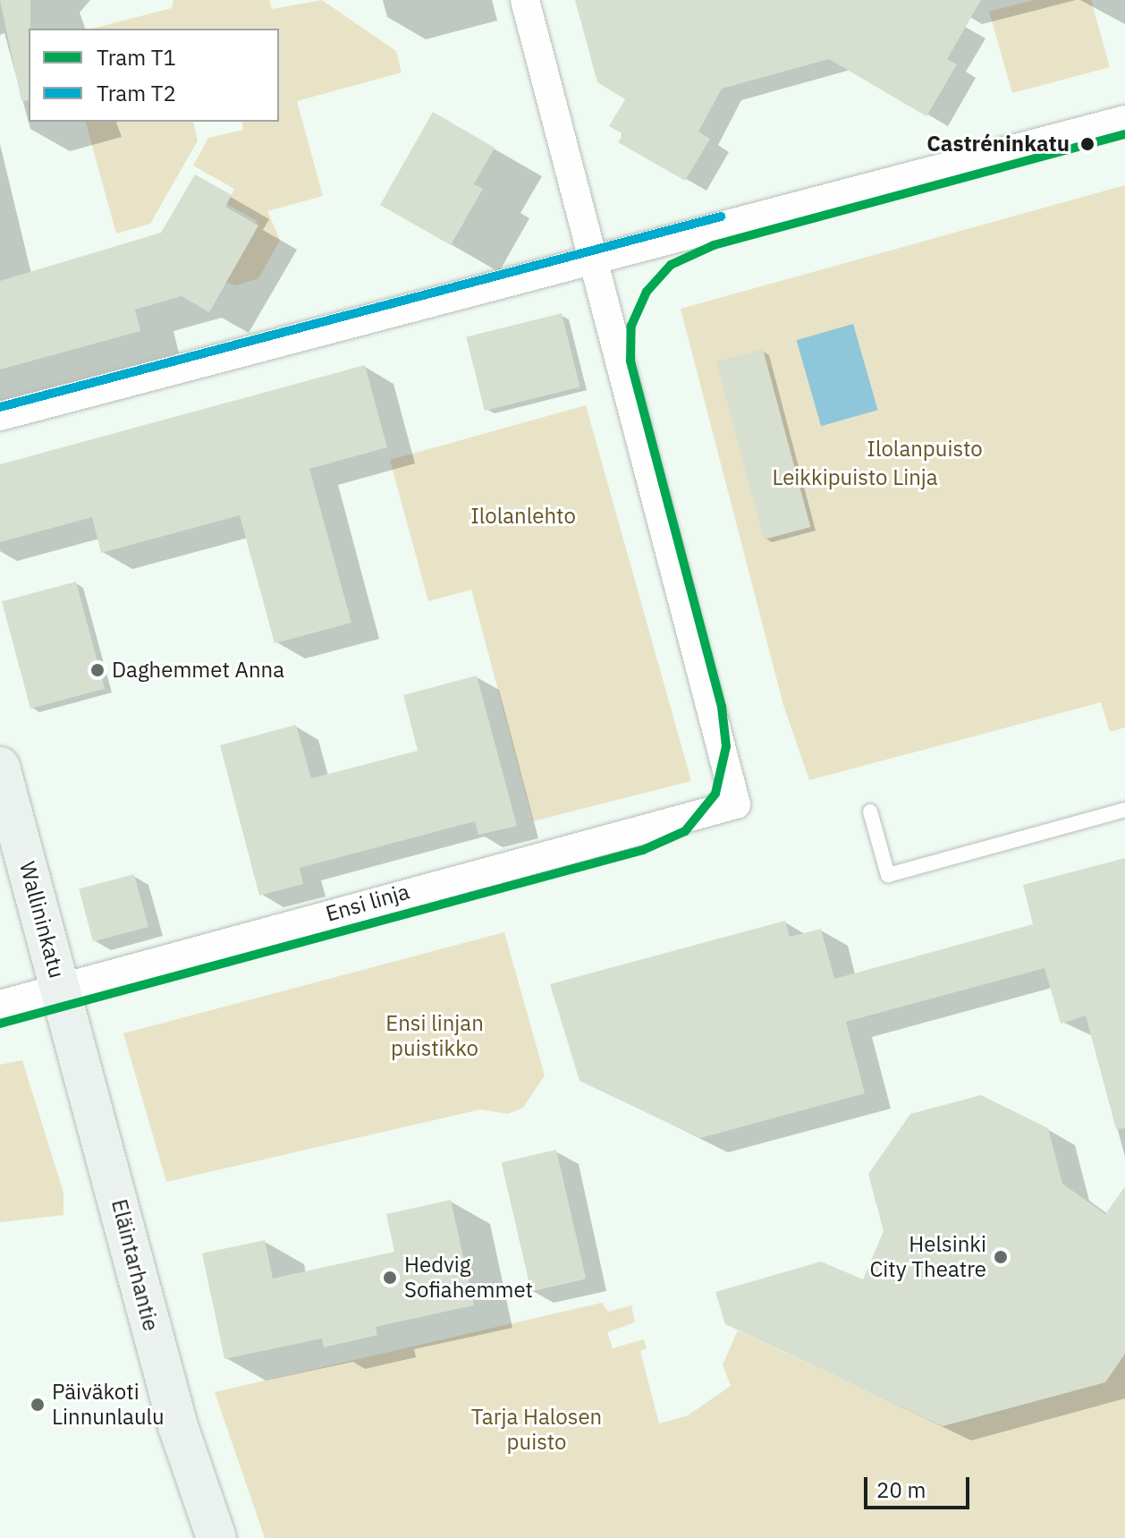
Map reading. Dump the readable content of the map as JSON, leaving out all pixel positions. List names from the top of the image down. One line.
{"streets":{"main road":["Wallininkatu","Eläintarhantie"],"street":["Ensi linja"]},"crossings":[["Ensi linja","Wallininkatu"],["Ensi linja","Eläintarhantie"],["Wallininkatu","Eläintarhantie"]],"parks":["Ilolanpuisto","Leikkipuisto Linja","Ilolanlehto","Ensi linjan puistikko","Tarja Halosen puisto"],"places":["Castréninkatu","Daghemmet Anna","Helsinki City Theatre","Hedvig Sofiahemmet","Päiväkoti Linnunlaulu"],"lines":["tram line T1","tram line T2"],"legend":["Tram T1","Tram T2"],"scale_bar":"20 m"}
